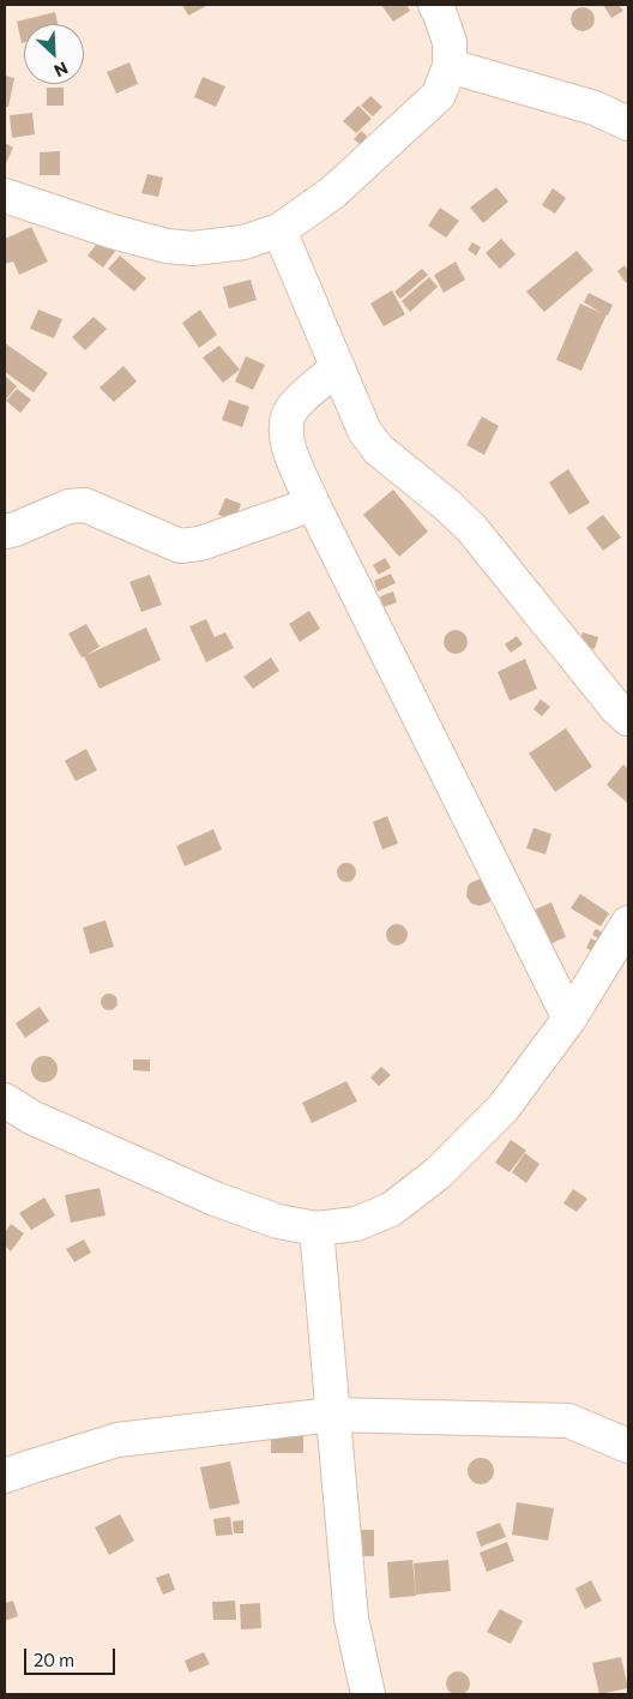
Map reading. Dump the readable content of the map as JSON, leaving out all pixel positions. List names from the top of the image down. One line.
{"scale_bar":"20 m","north":"bottom right"}
